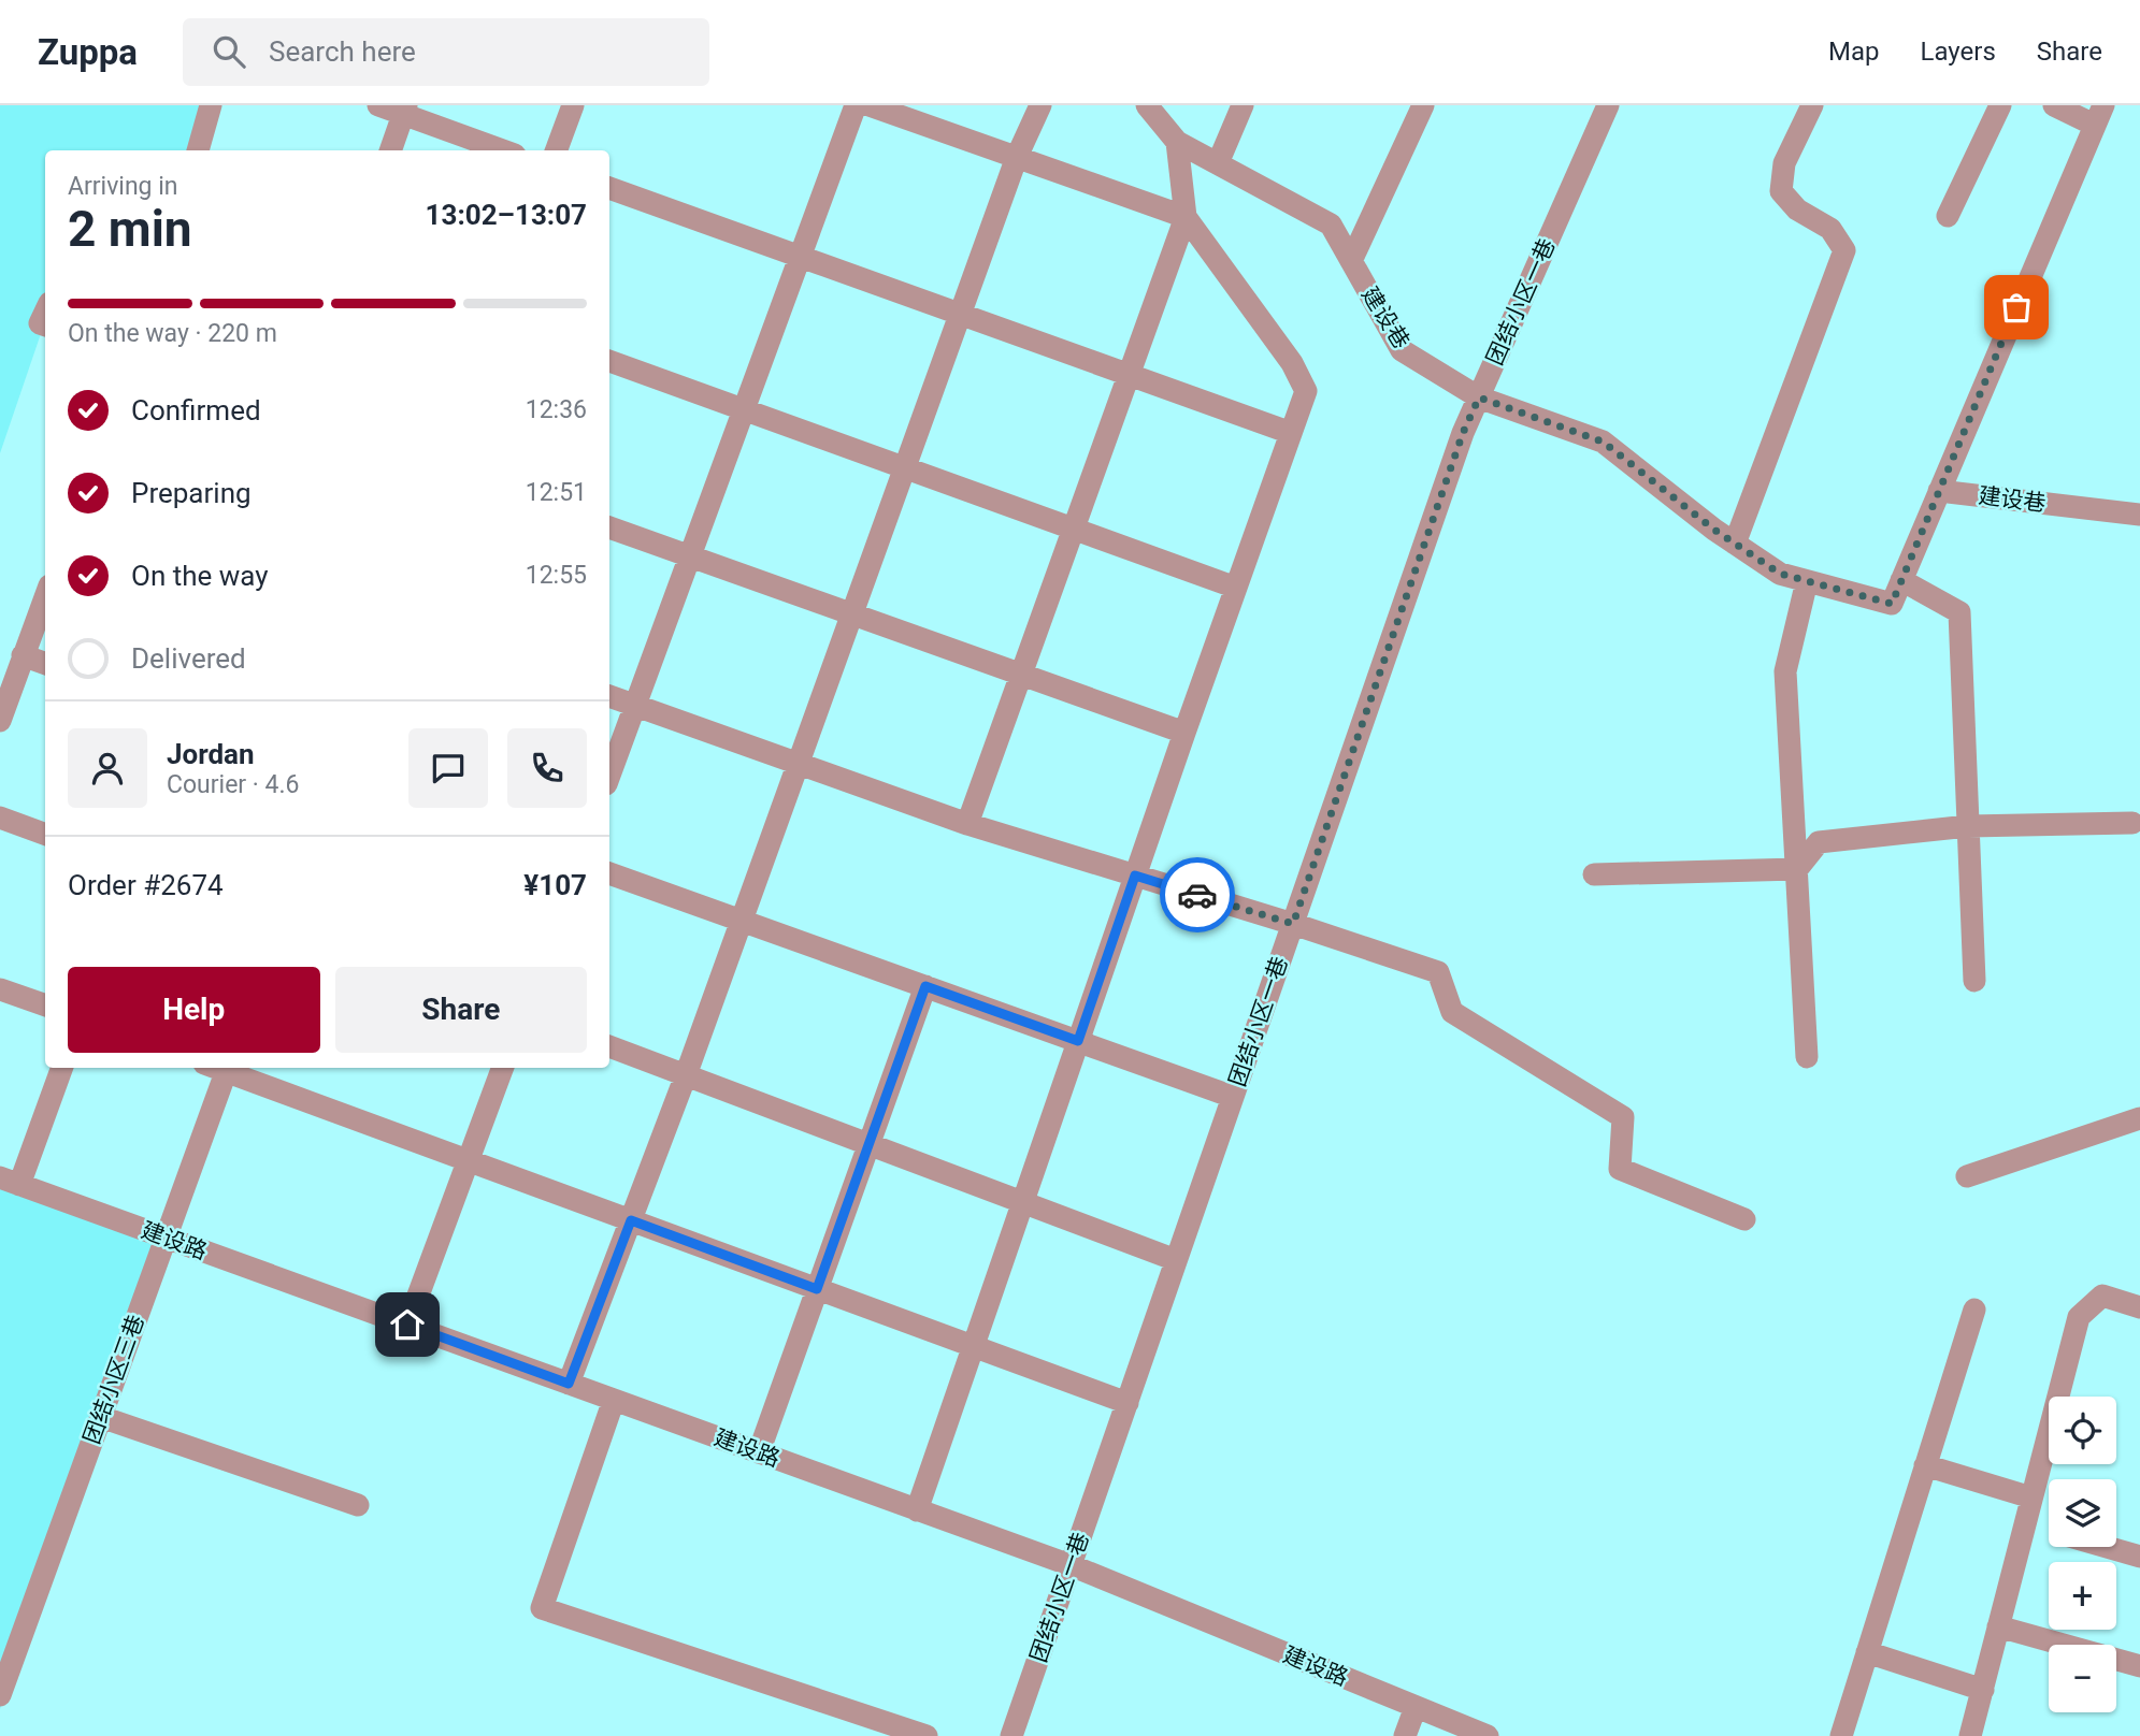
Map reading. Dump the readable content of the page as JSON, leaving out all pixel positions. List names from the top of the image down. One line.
{"streets":{"street":["团结小区一巷","建设巷","建设路","团结小区三巷"]},"crossings":[["团结小区一巷","建设巷"],["团结小区一巷","建设路"],["建设路","团结小区三巷"]],"page":{"header":"Zuppa","search":"Search here","nav":["Map","Layers","Share"],"heading":["2 min","Arriving in","13:02–13:07"],"panel":["Jordan","Courier · 4.6","Order #2674","¥107"],"bar":"On the way · 220 m","list":[["Confirmed","12:36"],["Preparing","12:51"],["On the way","12:55"],"Delivered"],"buttons":["Help","Share"],"map_buttons":["+","−"]}}
